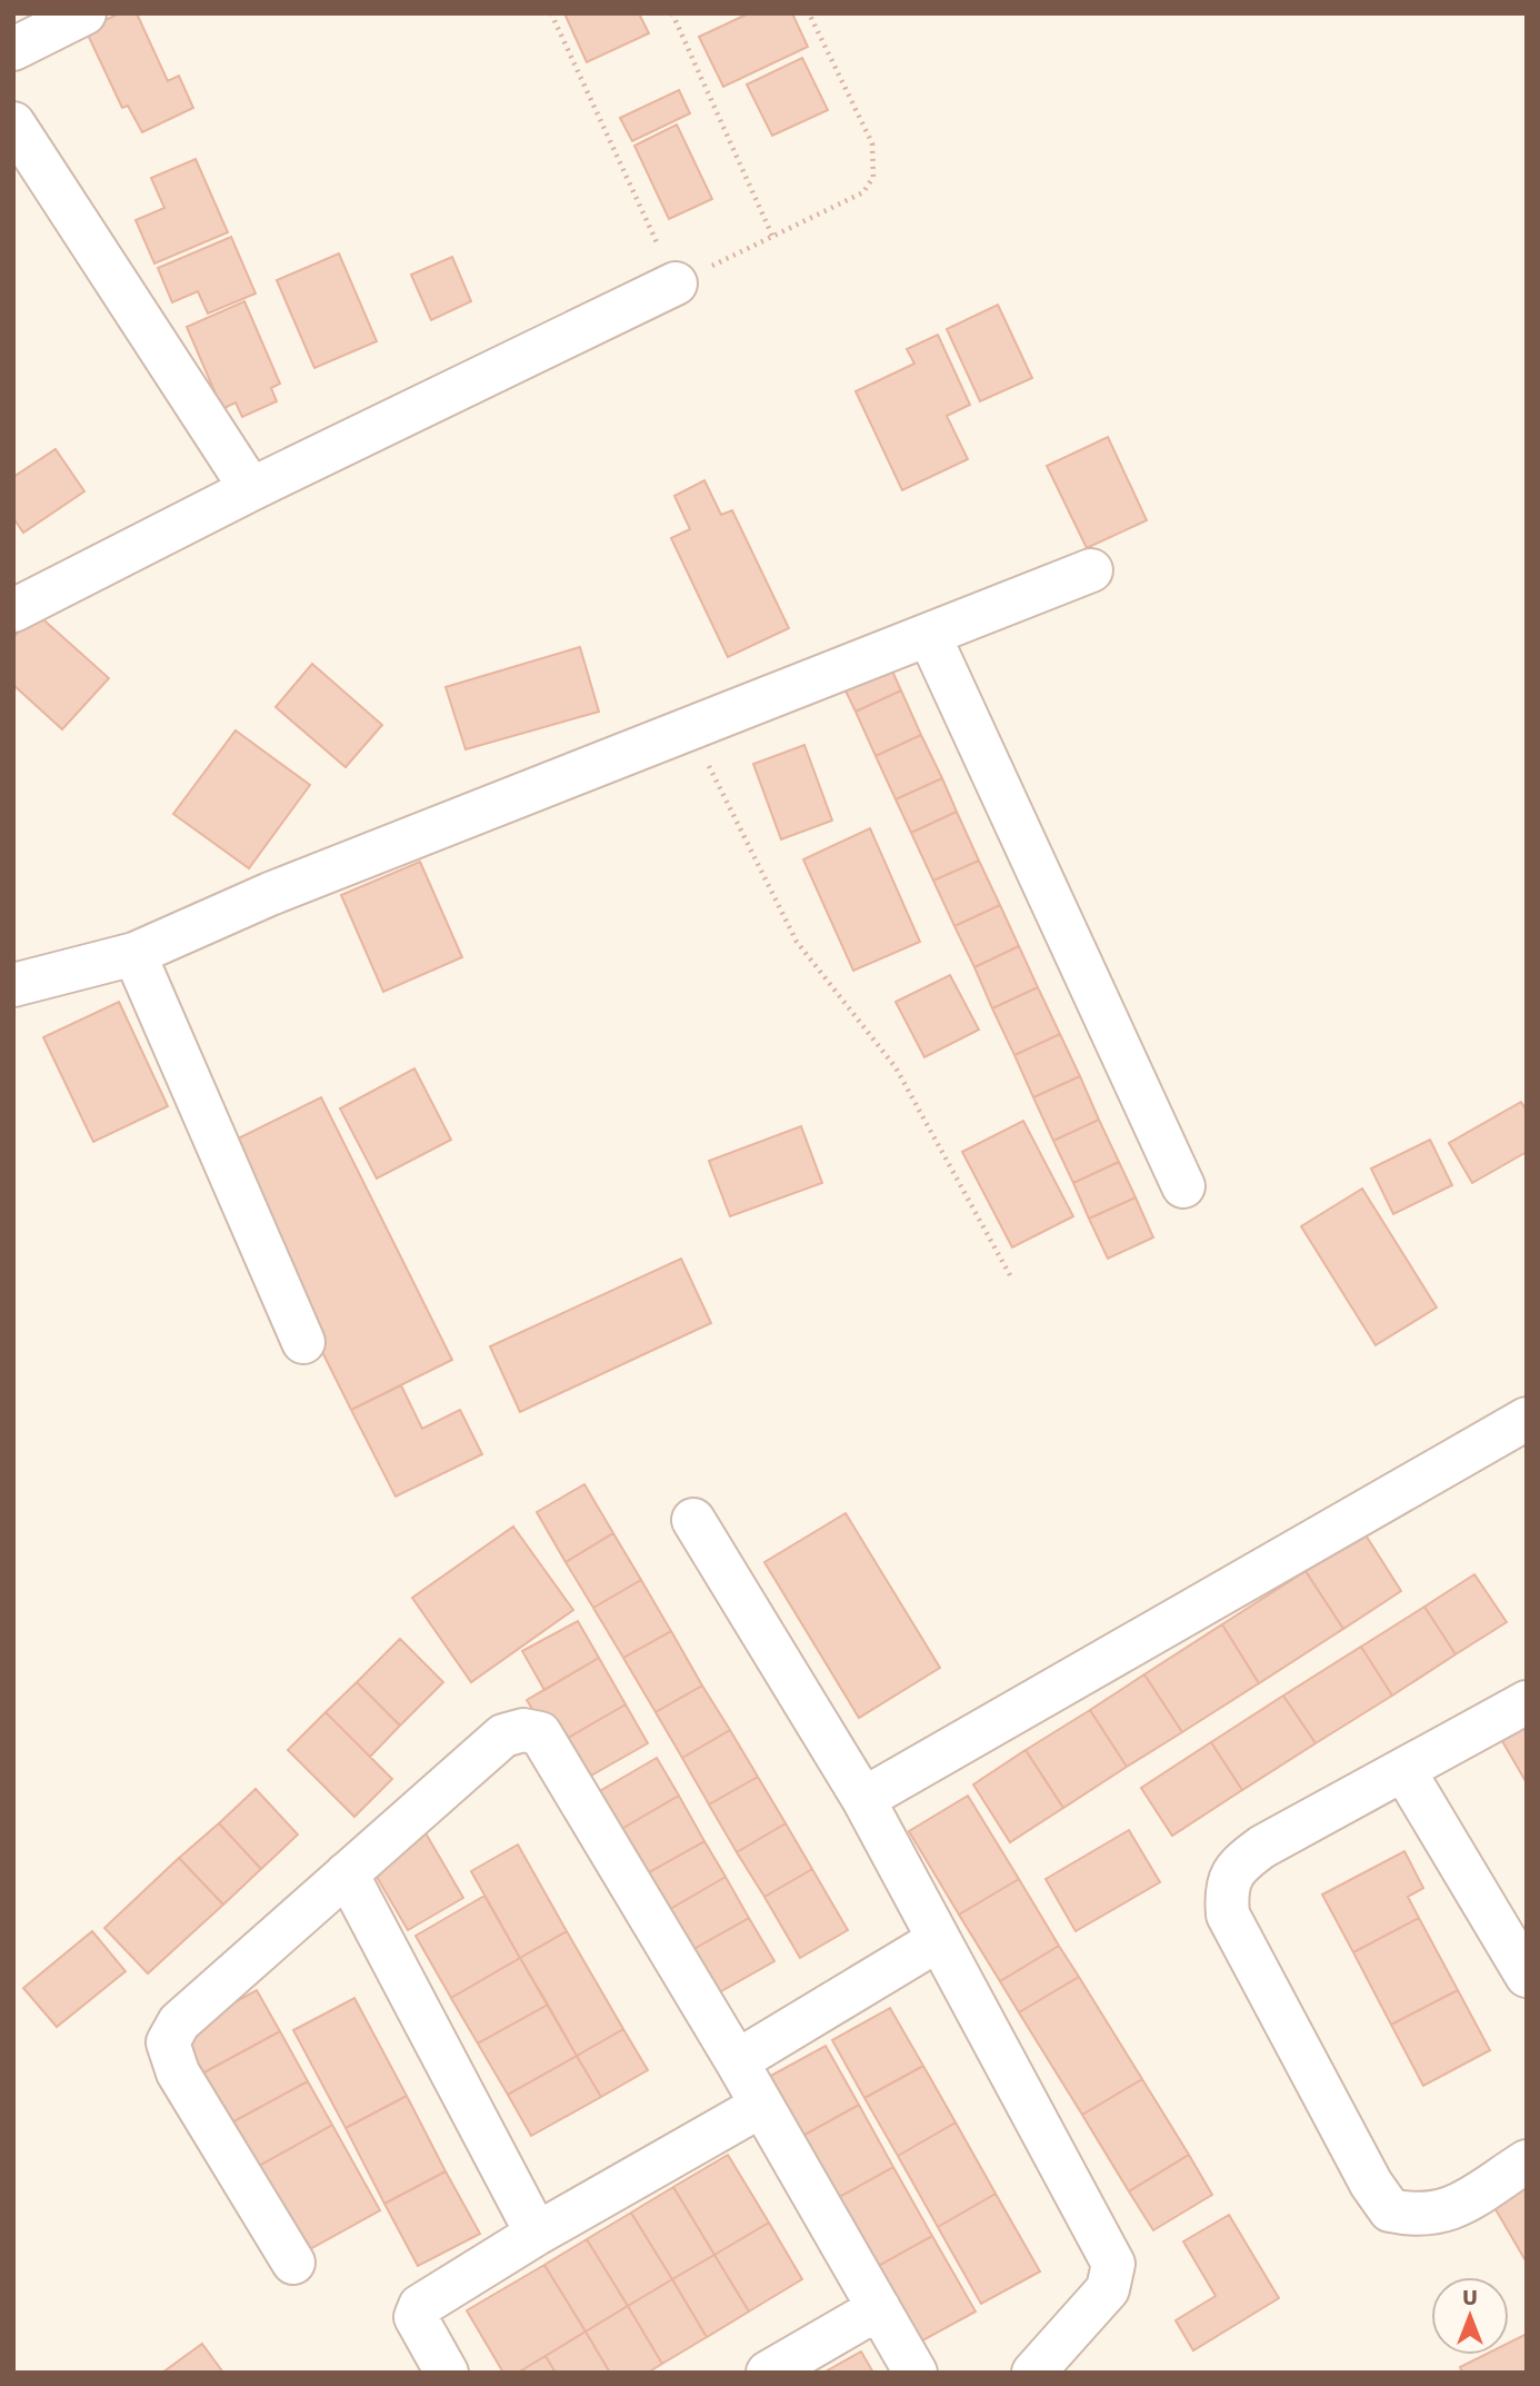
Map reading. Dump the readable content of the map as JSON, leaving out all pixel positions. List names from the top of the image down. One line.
{"north":"top"}
